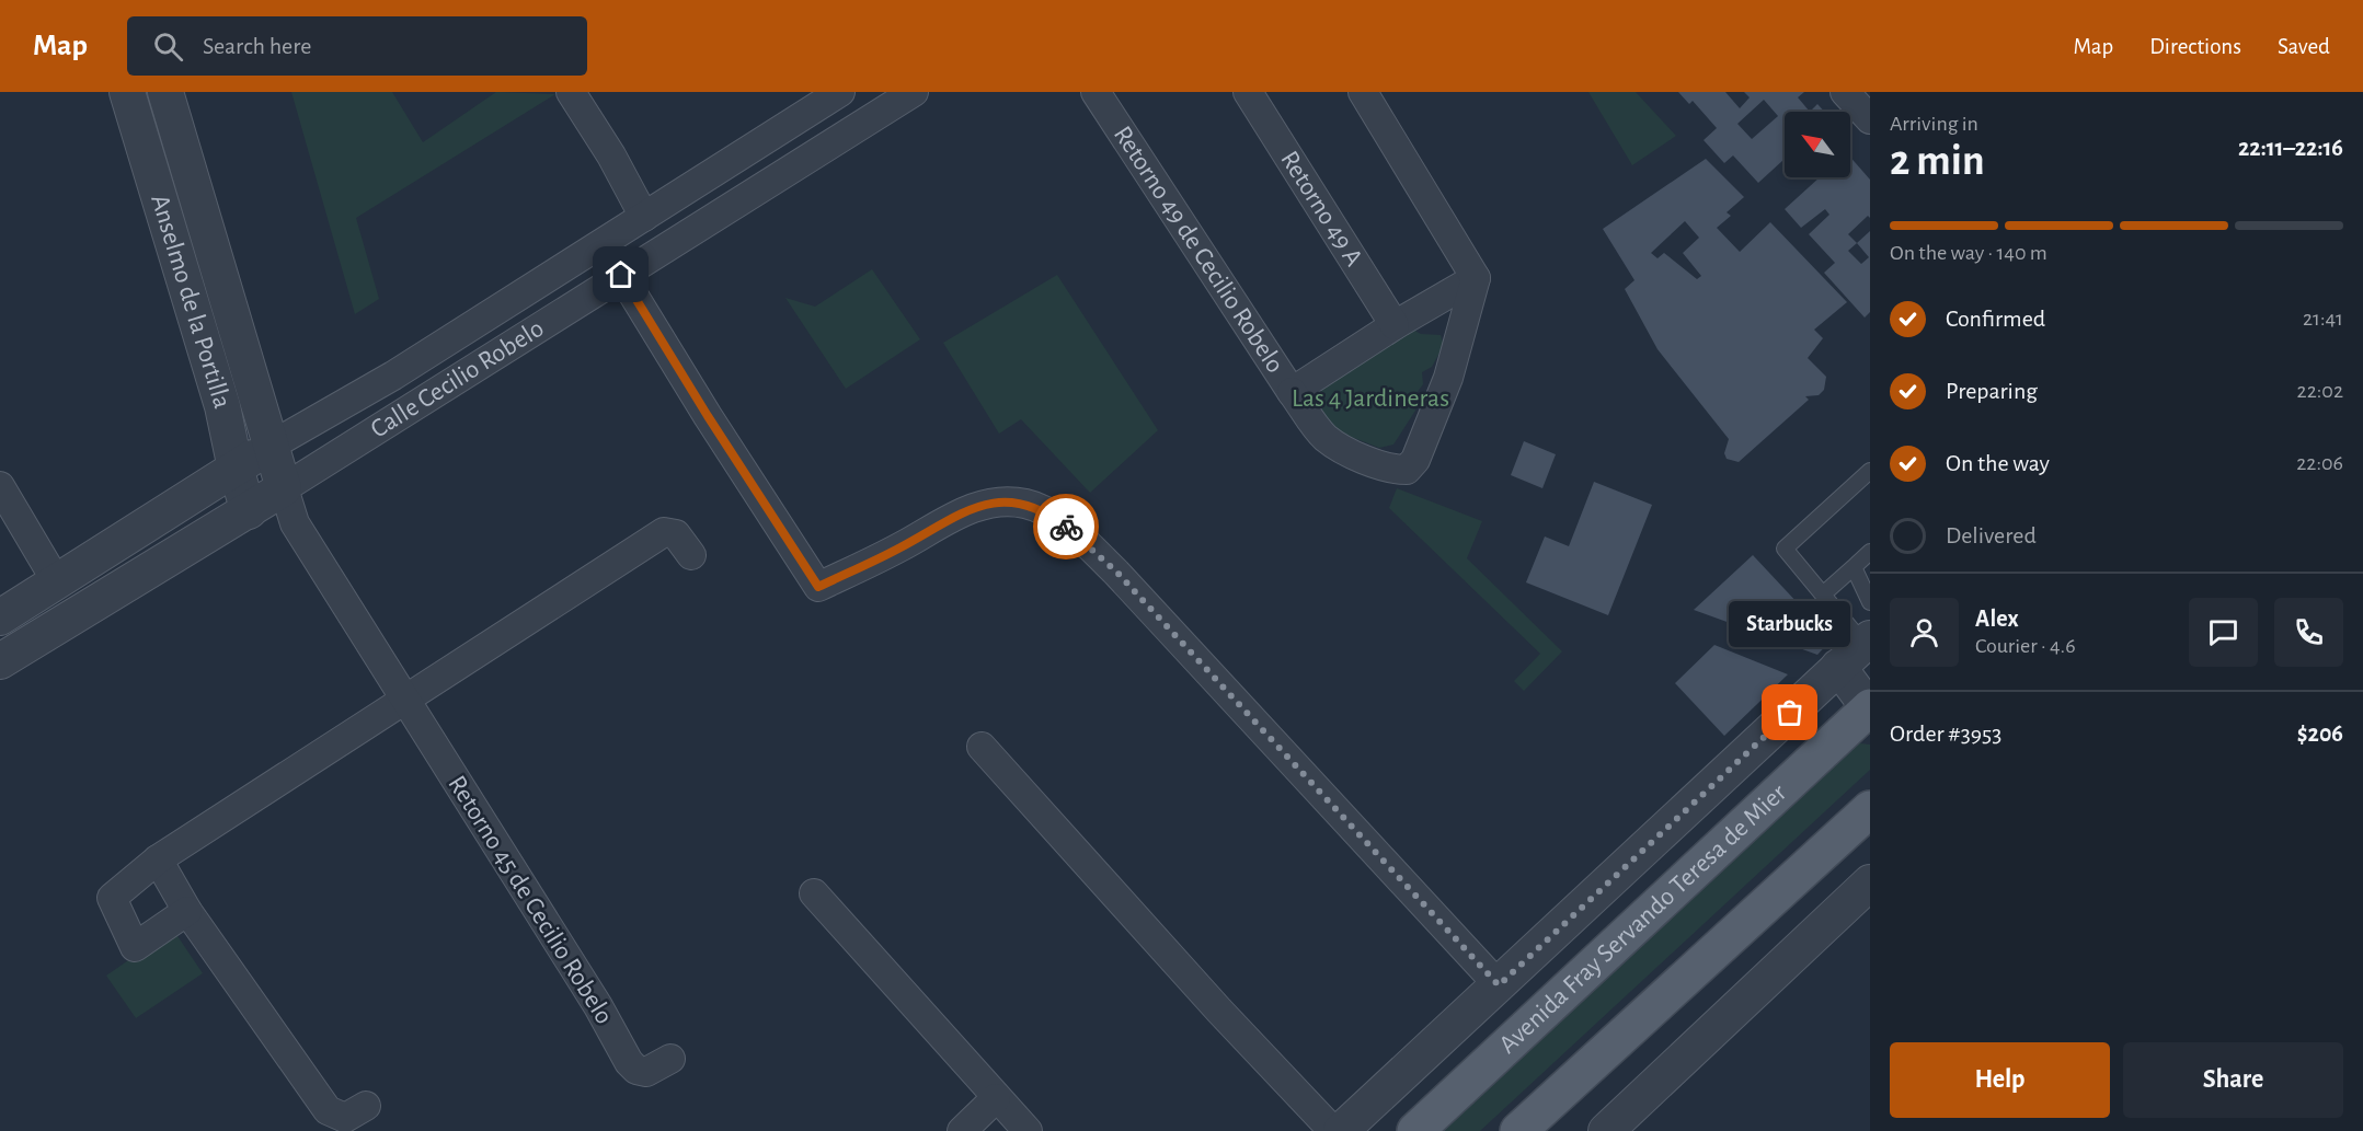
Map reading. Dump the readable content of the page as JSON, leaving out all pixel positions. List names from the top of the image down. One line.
{"streets":{"main road":["Avenida Fray Servando Teresa de Mier"],"street":["Retorno 49 A","Retorno 49 de Cecilio Robelo","Anselmo de la Portilla","Calle Cecilio Robelo","Retorno 45 de Cecilio Robelo"]},"crossings":[["Retorno 49 A","Retorno 49 de Cecilio Robelo"],["Anselmo de la Portilla","Calle Cecilio Robelo"],["Anselmo de la Portilla","Retorno 45 de Cecilio Robelo"],["Calle Cecilio Robelo","Retorno 45 de Cecilio Robelo"]],"parks":["Las 4 Jardineras"],"places":["Starbucks"],"north":"top left","page":{"header":"Map","search":"Search here","nav":["Map","Directions","Saved"],"heading":["2 min","Arriving in","22:11–22:16"],"panel":["Alex","Courier · 4.6","Order #3953","$206"],"bar":"On the way · 140 m","list":[["Confirmed","21:41"],["Preparing","22:02"],["On the way","22:06"],"Delivered"],"bubble":"Starbucks","buttons":["Help","Share"]}}
